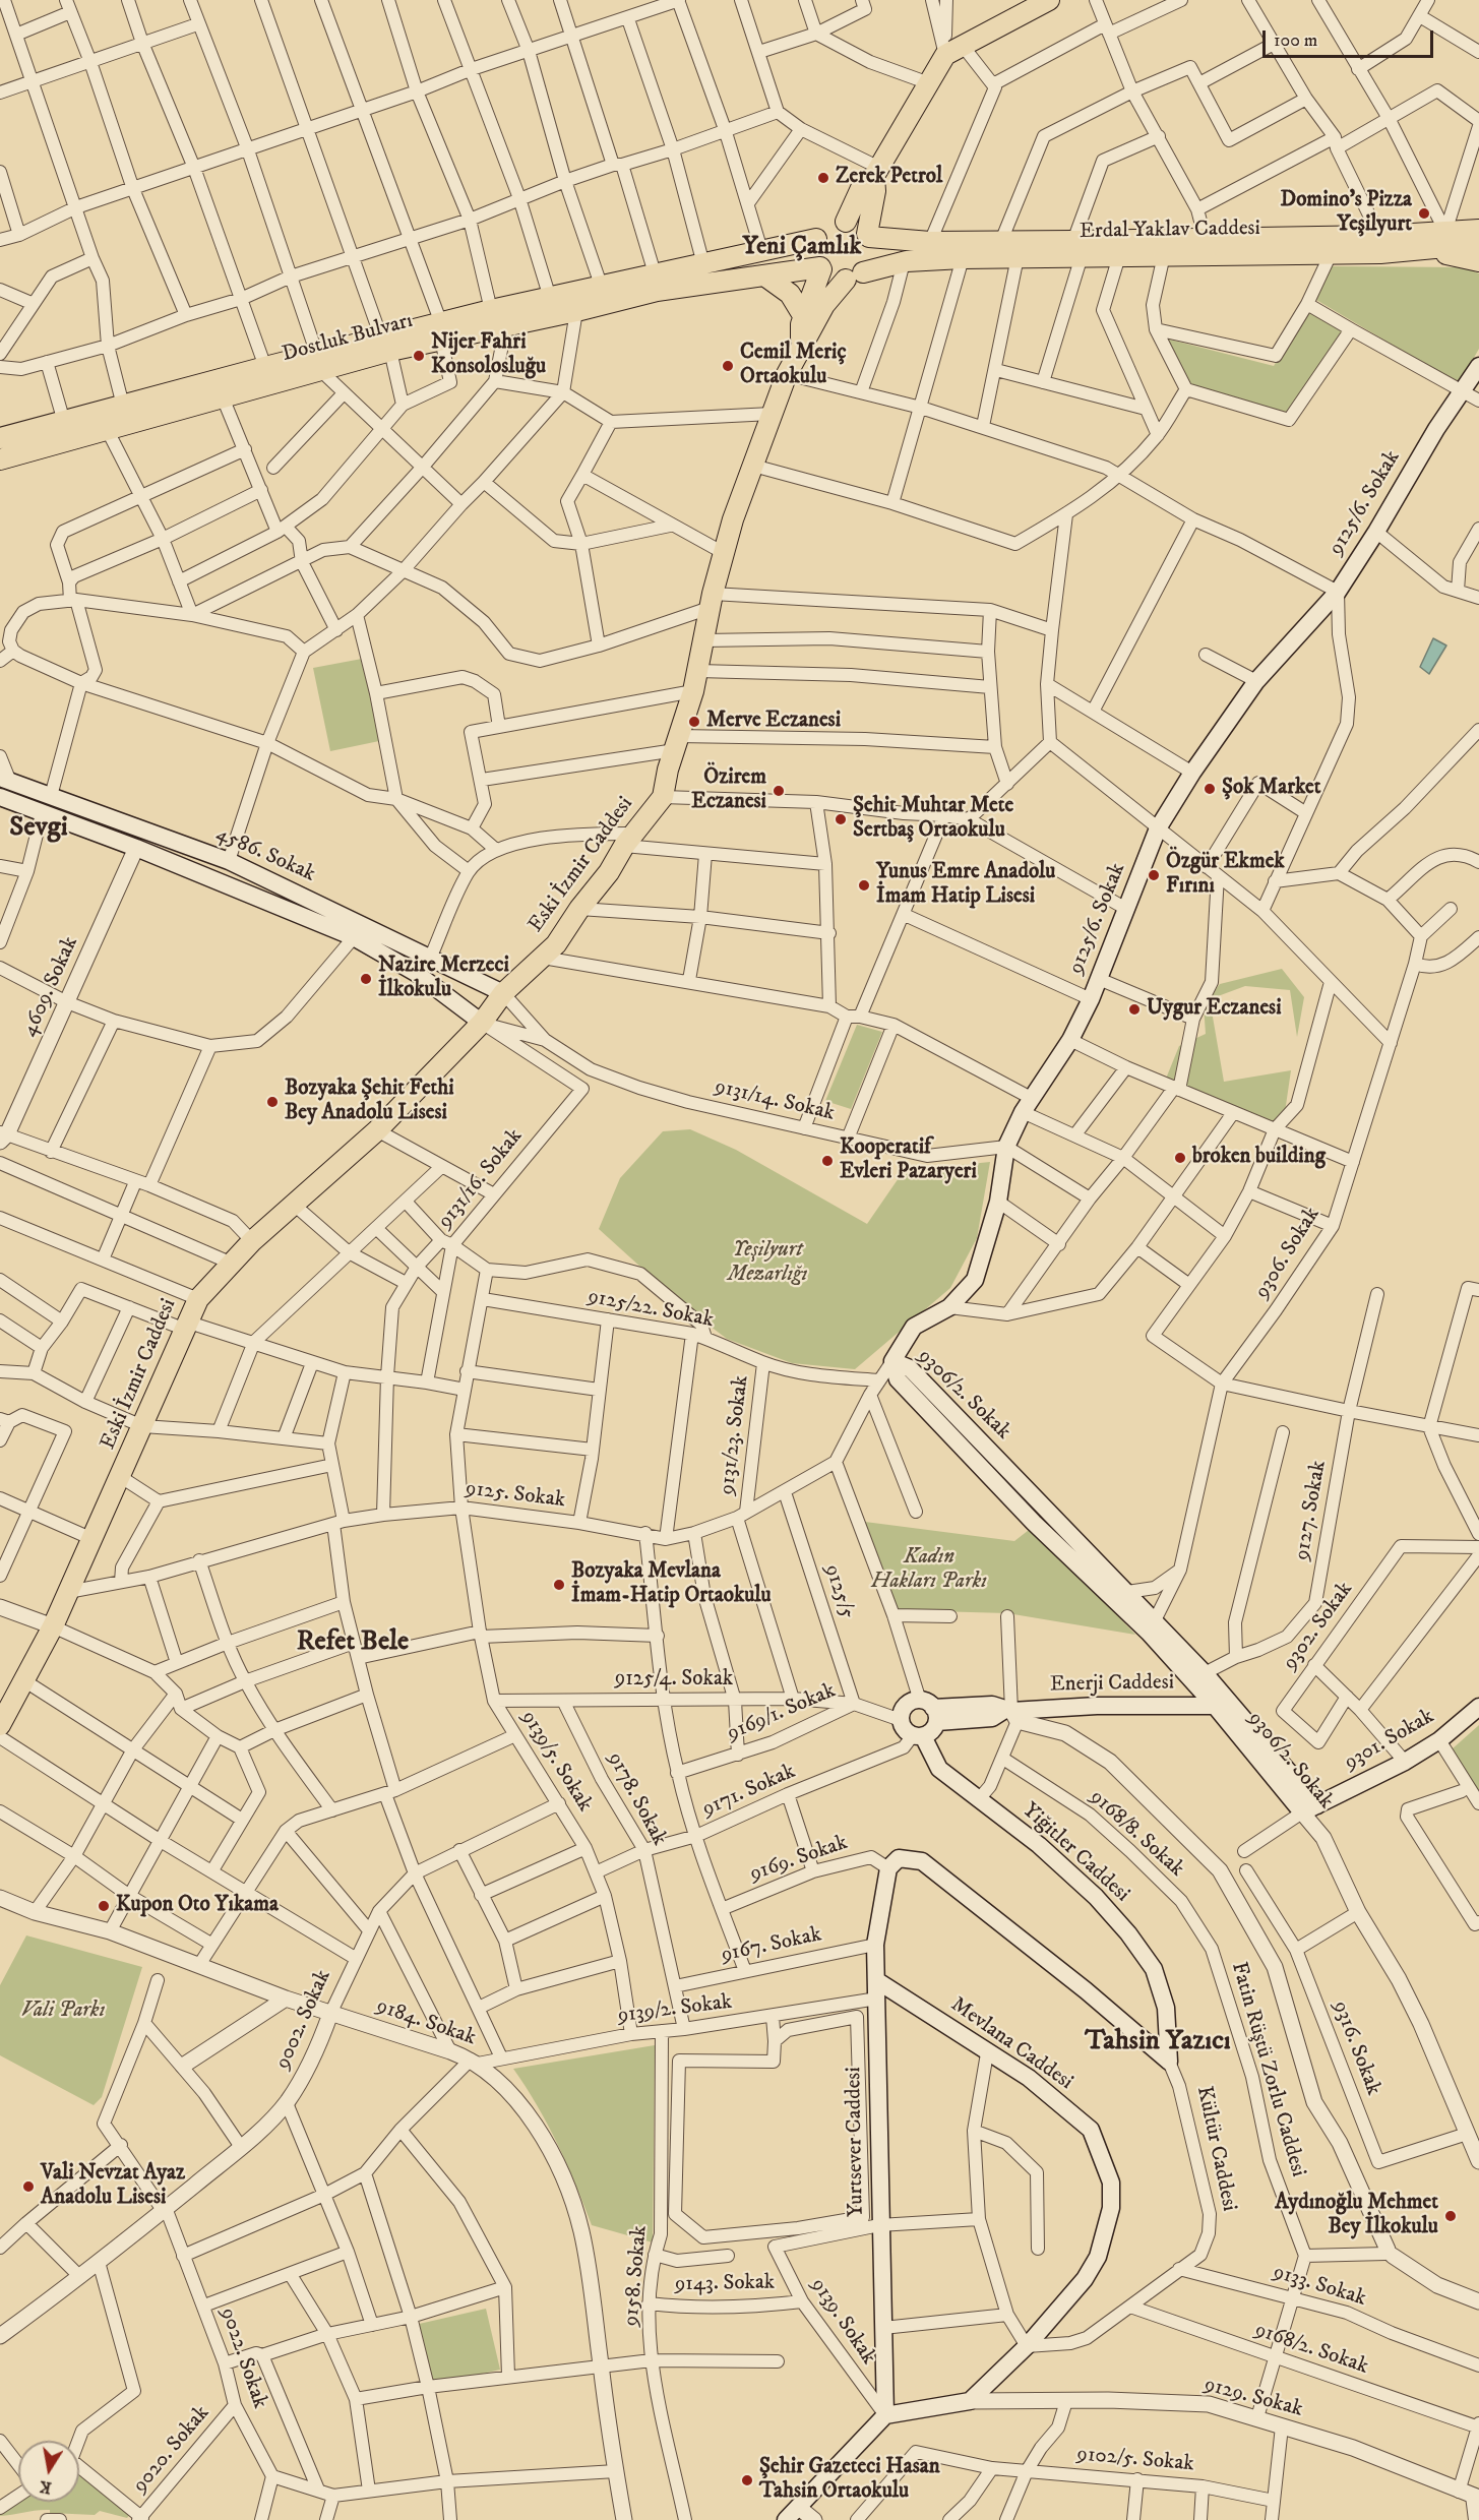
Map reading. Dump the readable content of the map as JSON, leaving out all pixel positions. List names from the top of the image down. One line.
{"streets":{"main road":["Erdal Yaklav Caddesi","Dostluk Bulvarı","9125/6. Sokak","4586. Sokak","Eski İzmir Caddesi","9306/2. Sokak","Enerji Caddesi","9301. Sokak","Yiğitler Caddesi","Mevlana Caddesi","Yurtsever Caddesi","Kültür Caddesi"],"street":["4609. Sokak","9131/14. Sokak","9131/16. Sokak","9306. Sokak","9125/22. Sokak","9131/23. Sokak","9125. Sokak","9127. Sokak","9125/5","9302. Sokak","9125/4. Sokak","9169/1. Sokak","9139/5. Sokak","9171. Sokak","9178. Sokak","9168/8. Sokak","9169. Sokak","9167. Sokak","9139/2. Sokak","9002. Sokak","9184. Sokak","9316. Sokak","Fatin Rüştü Zorlu Caddesi","9158. Sokak","9143. Sokak","9133. Sokak","9139. Sokak","9168/2. Sokak","9022. Sokak","9129. Sokak","9020. Sokak","9102/5. Sokak"]},"crossings":[["Erdal Yaklav Caddesi","Dostluk Bulvarı"],["Erdal Yaklav Caddesi","Eski İzmir Caddesi"],["Dostluk Bulvarı","Eski İzmir Caddesi"],["9125/6. Sokak","9131/14. Sokak"],["9125/6. Sokak","9125/22. Sokak"],["9125/6. Sokak","9306/2. Sokak"],["4586. Sokak","Eski İzmir Caddesi"],["4586. Sokak","4609. Sokak"],["4586. Sokak","9131/14. Sokak"],["4586. Sokak","9131/16. Sokak"],["Eski İzmir Caddesi","9131/14. Sokak"],["Eski İzmir Caddesi","9131/16. Sokak"],["Eski İzmir Caddesi","9125. Sokak"],["9131/14. Sokak","9131/16. Sokak"],["9306. Sokak","9306/2. Sokak"],["9125/22. Sokak","9131/23. Sokak"],["9125/22. Sokak","9139/5. Sokak"],["9306/2. Sokak","9127. Sokak"],["9306/2. Sokak","Enerji Caddesi"],["9306/2. Sokak","9301. Sokak"],["9306/2. Sokak","9316. Sokak"],["9131/23. Sokak","9125. Sokak"],["9125. Sokak","9125/5"],["9125. Sokak","9139/5. Sokak"],["9125. Sokak","9178. Sokak"],["9125/5","9125/4. Sokak"],["9125/5","9169/1. Sokak"],["9125/4. Sokak","9169/1. Sokak"],["9125/4. Sokak","9139/5. Sokak"],["9125/4. Sokak","9178. Sokak"],["Enerji Caddesi","9169/1. Sokak"],["Enerji Caddesi","9171. Sokak"],["Enerji Caddesi","Yiğitler Caddesi"],["9169/1. Sokak","9171. Sokak"],["9169/1. Sokak","9178. Sokak"],["9169/1. Sokak","Yiğitler Caddesi"],["9139/5. Sokak","9171. Sokak"],["9139/5. Sokak","9139/2. Sokak"],["9139/5. Sokak","9002. Sokak"],["9171. Sokak","9178. Sokak"],["9171. Sokak","Yiğitler Caddesi"],["9178. Sokak","9169. Sokak"],["9178. Sokak","9167. Sokak"],["9178. Sokak","9139/2. Sokak"],["9168/8. Sokak","Fatin Rüştü Zorlu Caddesi"],["Yiğitler Caddesi","Kültür Caddesi"],["9169. Sokak","Yurtsever Caddesi"],["9169. Sokak","Kültür Caddesi"],["9167. Sokak","Yurtsever Caddesi"],["9139/2. Sokak","9184. Sokak"],["9139/2. Sokak","Yurtsever Caddesi"],["9139/2. Sokak","9158. Sokak"],["9002. Sokak","9184. Sokak"],["9002. Sokak","9022. Sokak"],["Mevlana Caddesi","Yurtsever Caddesi"],["Mevlana Caddesi","Kültür Caddesi"],["Mevlana Caddesi","9129. Sokak"],["Yurtsever Caddesi","Kültür Caddesi"],["Yurtsever Caddesi","9139. Sokak"],["Kültür Caddesi","9133. Sokak"],["Kültür Caddesi","9168/2. Sokak"],["9158. Sokak","9143. Sokak"],["9143. Sokak","9139. Sokak"],["9022. Sokak","9020. Sokak"]],"districts":["Yeni Çamlık","Sevgi","Refet Bele","Tahsin Yazıcı"],"parks":["Yeşilyurt Mezarlığı","Kadın Hakları Parkı","Vali Parkı"],"places":["Zerek Petrol","Domino's Pizza Yeşilyurt","Nijer Fahri Konsolosluğu","Cemil Meriç Ortaokulu","Merve Eczanesi","Şok Market","Özirem Eczanesi","Şehit Muhtar Mete Sertbaş Ortaokulu","Özgür Ekmek Fırını","Yunus Emre Anadolu İmam Hatip Lisesi","Nazire Merzeci İlkokulu","Uygur Eczanesi","Bozyaka Şehit Fethi Bey Anadolu Lisesi","broken building","Kooperatif Evleri Pazaryeri","Bozyaka Mevlana İmam-Hatip Ortaokulu","Kupon Oto Yıkama","Vali Nevzat Ayaz Anadolu Lisesi","Aydınoğlu Mehmet Bey İlkokulu","Şehir Gazeteci Hasan Tahsin Ortaokulu"],"scale_bar":"100 m","north":"bottom"}
